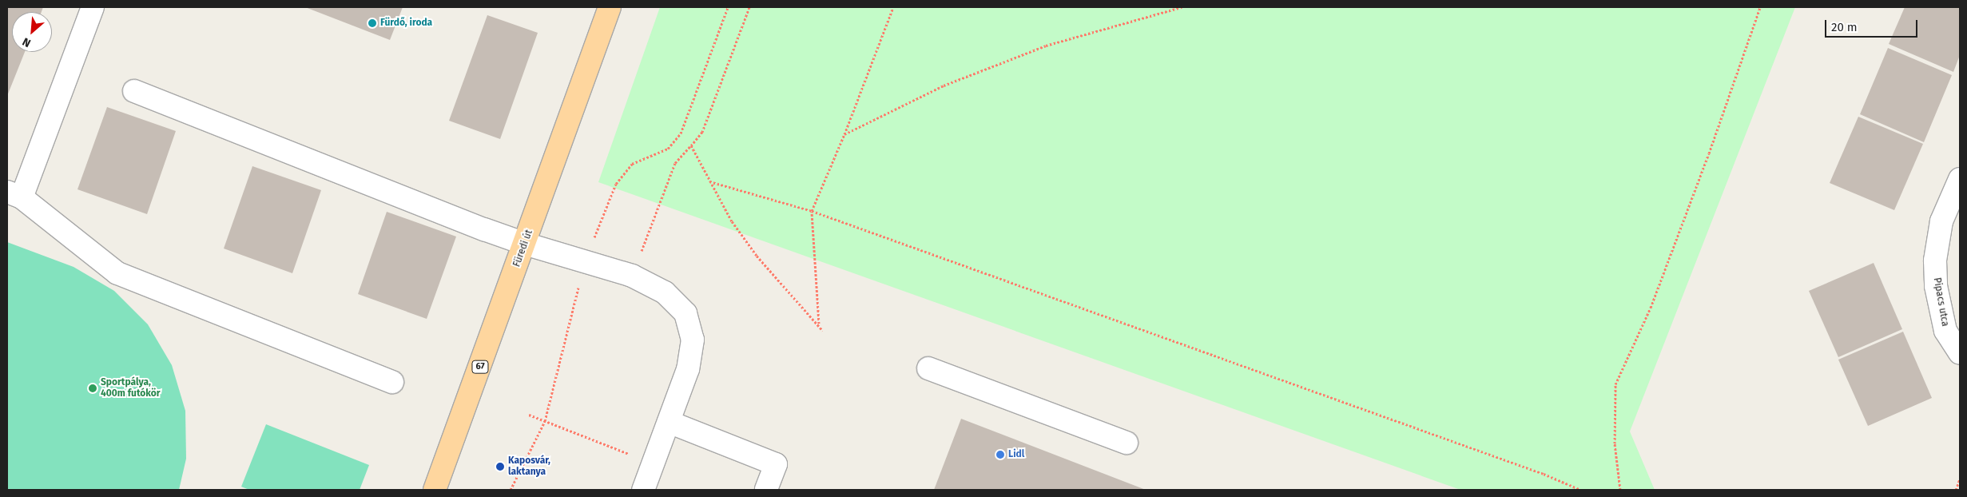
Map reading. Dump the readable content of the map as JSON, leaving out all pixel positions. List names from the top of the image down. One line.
{"streets":{"main road":["Füredi út","67"],"street":["Pipacs utca"]},"places":["Fürdő, iroda","Sportpálya, 400m futókör","Lidl","Kaposvár, laktanya"],"scale_bar":"20 m","north":"bottom left"}
